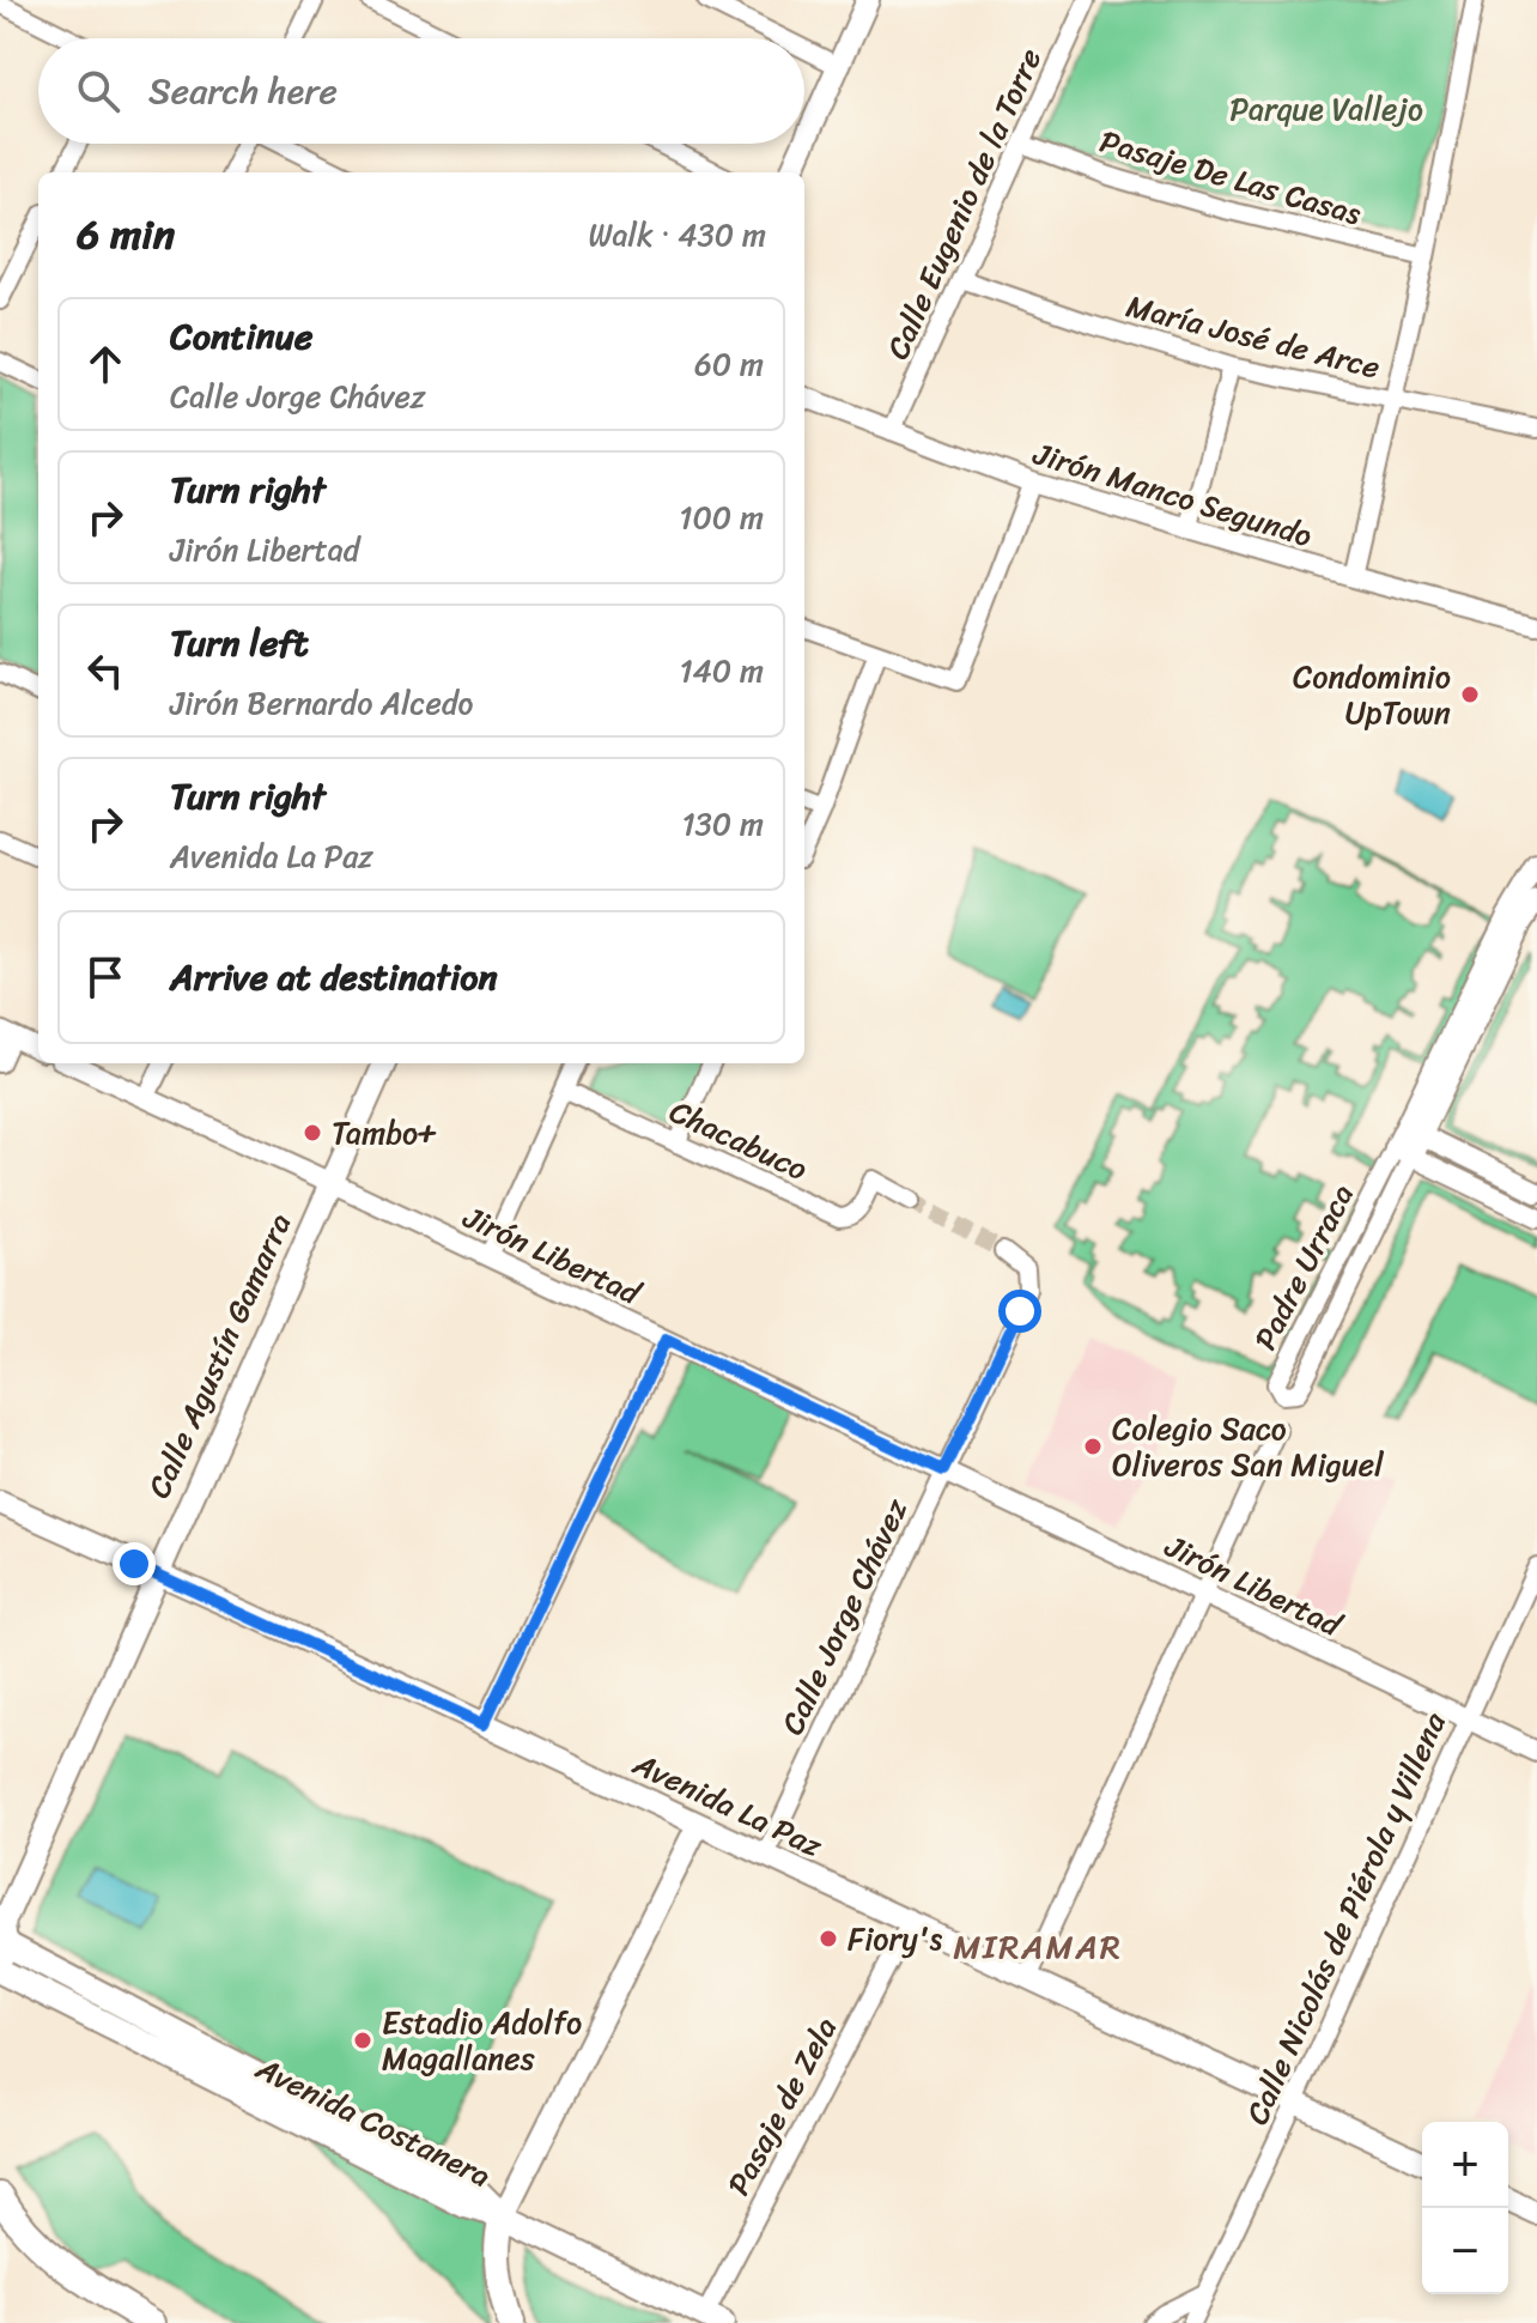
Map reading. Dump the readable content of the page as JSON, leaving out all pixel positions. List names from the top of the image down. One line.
{"streets":{"main road":["Calle Agustín Gamarra","Avenida La Paz","Avenida Costanera"],"street":["Pasaje De Las Casas","Calle Eugenio de la Torre","María José de Arce","Jirón Manco Segundo","Chacabuco","Jirón Libertad","Padre Urraca","Calle Jorge Chávez","Calle Nicolás de Piérola y Villena","Pasaje de Zela"]},"crossings":[["Pasaje De Las Casas","Calle Eugenio de la Torre"],["Calle Eugenio de la Torre","María José de Arce"],["Calle Eugenio de la Torre","Jirón Manco Segundo"],["Jirón Libertad","Calle Agustín Gamarra"],["Jirón Libertad","Calle Jorge Chávez"],["Jirón Libertad","Calle Nicolás de Piérola y Villena"],["Calle Agustín Gamarra","Avenida La Paz"],["Calle Agustín Gamarra","Avenida Costanera"],["Calle Jorge Chávez","Avenida La Paz"],["Avenida La Paz","Calle Nicolás de Piérola y Villena"],["Avenida La Paz","Pasaje de Zela"],["Pasaje de Zela","Avenida Costanera"]],"districts":["MIRAMAR"],"parks":["Parque Vallejo"],"places":["Condominio UpTown","Tambo+","Colegio Saco Oliveros San Miguel","Fiory's","Estadio Adolfo Magallanes"],"page":{"search":"Search here","heading":["6 min","Walk · 430 m"],"list":[["Continue","Calle Jorge Chávez","60 m"],["Turn right","Jirón Libertad","100 m"],["Turn left","Jirón Bernardo Alcedo","140 m"],["Turn right","Avenida La Paz","130 m"],"Arrive at destination"],"map_buttons":["+","−"]}}
